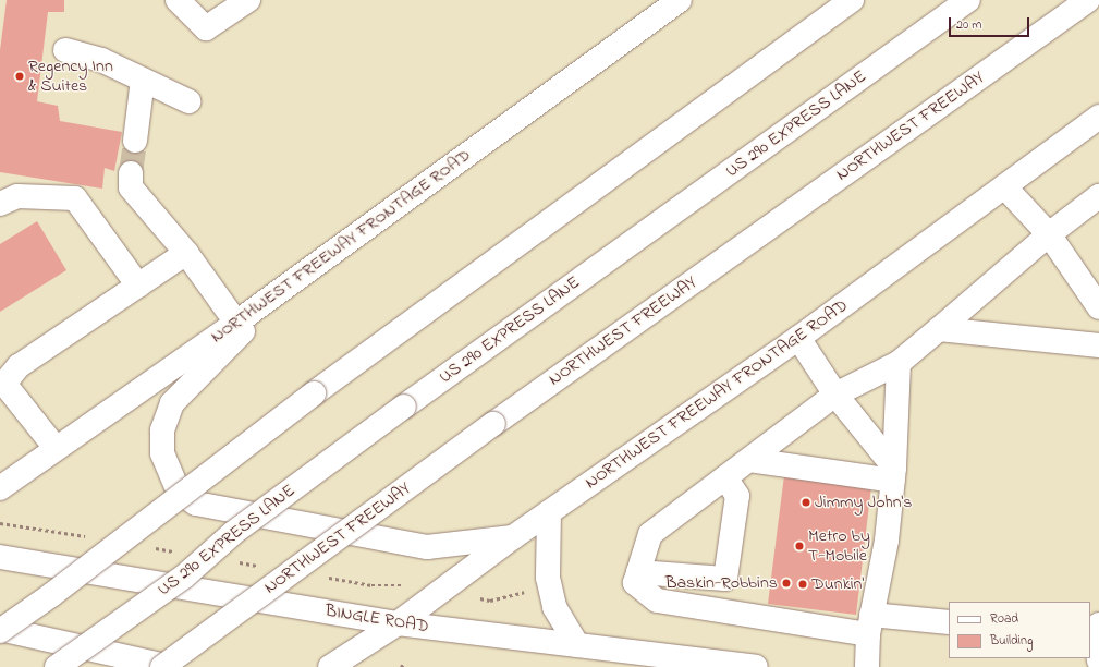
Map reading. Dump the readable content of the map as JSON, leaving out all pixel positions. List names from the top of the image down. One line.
{"streets":{"main road":["US 290 EXPRESS LANE","NORTHWEST FREEWAY","NORTHWEST FREEWAY FRONTAGE ROAD","BINGLE ROAD"]},"crossings":[["NORTHWEST FREEWAY FRONTAGE ROAD","BINGLE ROAD"]],"places":["Regency Inn & Suites","Jimmy John's","Metro by T-Mobile","Baskin-Robbins","Dunkin'"],"legend":["Road","Building"],"scale_bar":"20 m"}
